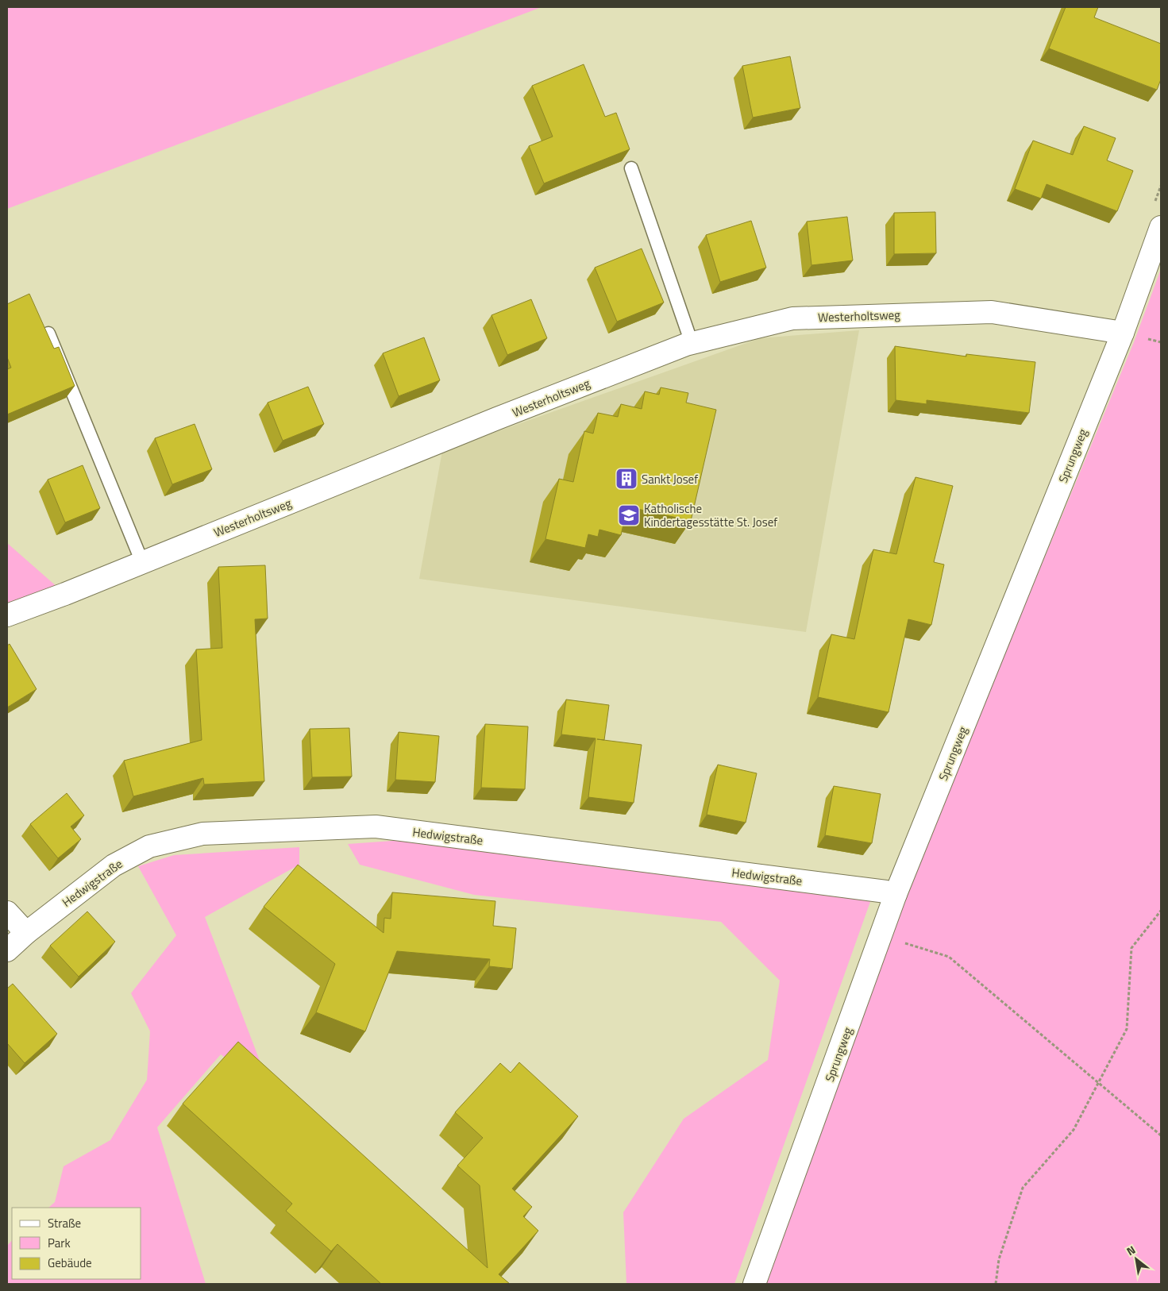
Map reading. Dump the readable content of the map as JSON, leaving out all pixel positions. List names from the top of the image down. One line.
{"streets":{"street":["Westerholtsweg","Sprungweg","Hedwigstraße"]},"crossings":[["Westerholtsweg","Sprungweg"],["Sprungweg","Hedwigstraße"]],"places":{"building":["Sankt Josef"],"school or university":["Katholische Kindertagesstätte St. Josef"]},"legend":["Straße","Park","Gebäude"],"north":"top left"}
